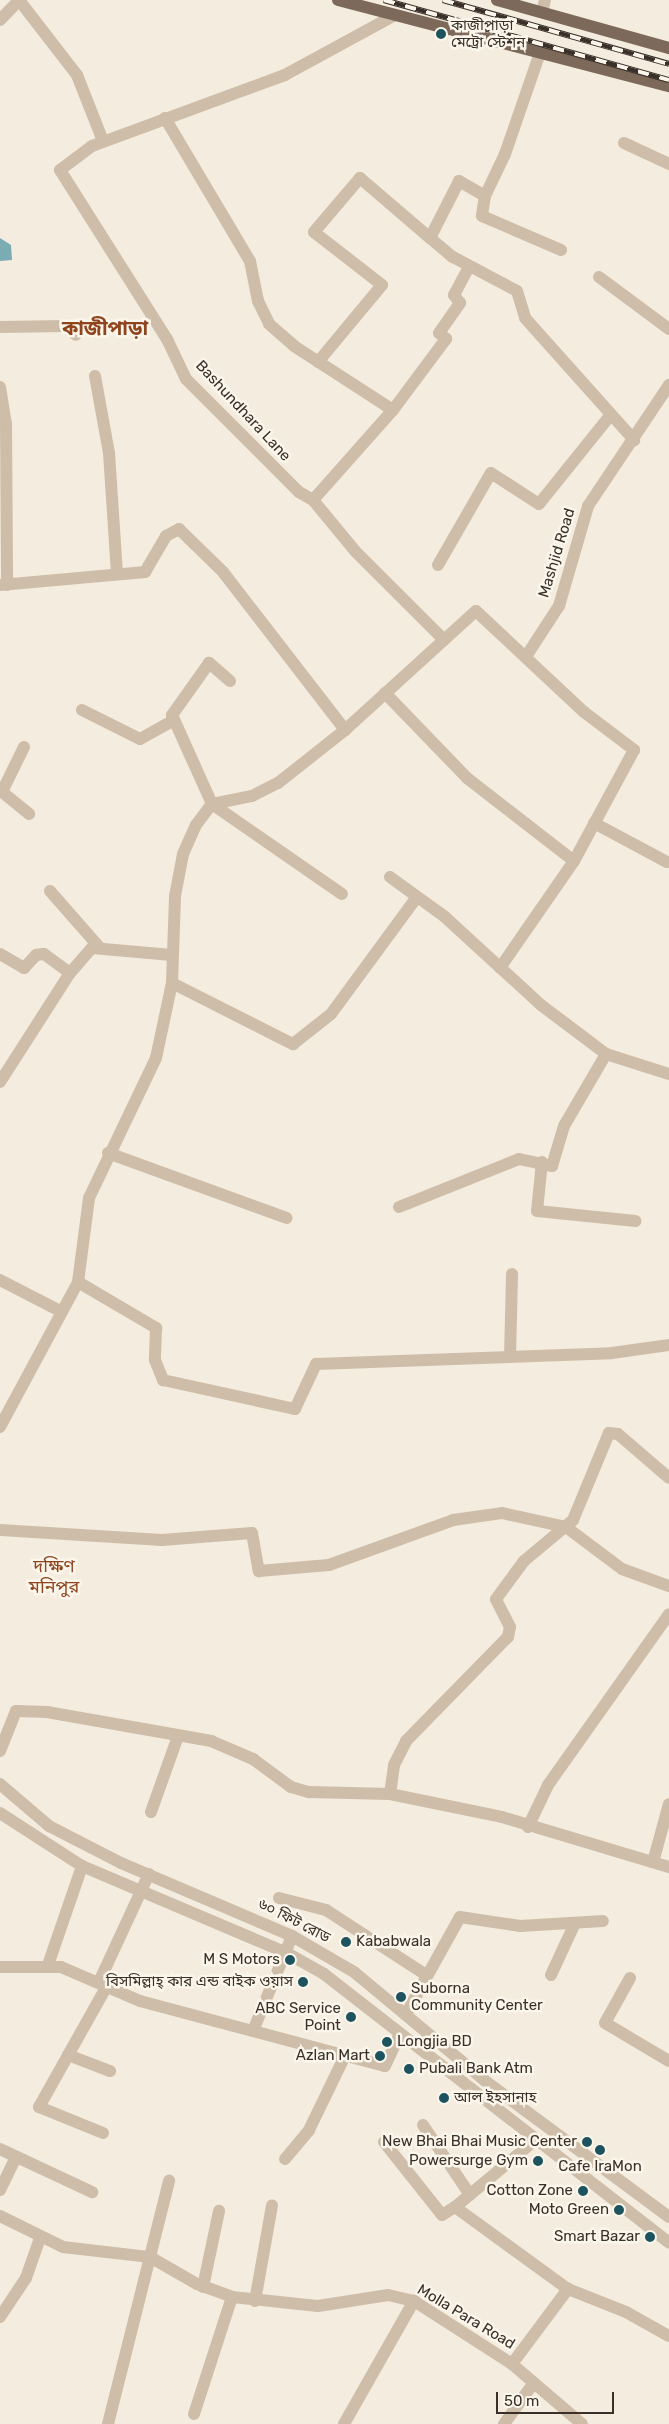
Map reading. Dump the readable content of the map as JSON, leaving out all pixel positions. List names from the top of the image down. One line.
{"streets":{"street":["Bashundhara Lane","Mashjid Road","৬০ ফিট রোড","Molla Para Road"]},"districts":["কাজীপাড়া","দক্ষিণ মনিপুর"],"places":["কাজীপাড়া মেট্রো স্টেশন","Kababwala","M S Motors","বিসমিল্লাহ্ কার এন্ড বাইক ওয়াস","Suborna Community Center","ABC Service Point","Longjia BD","Azlan Mart","Pubali Bank Atm","আল ইহসানাহ","New Bhai Bhai Music Center","Cafe IraMon","Powersurge Gym","Cotton Zone","Moto Green","Smart Bazar"],"scale_bar":"50 m"}
